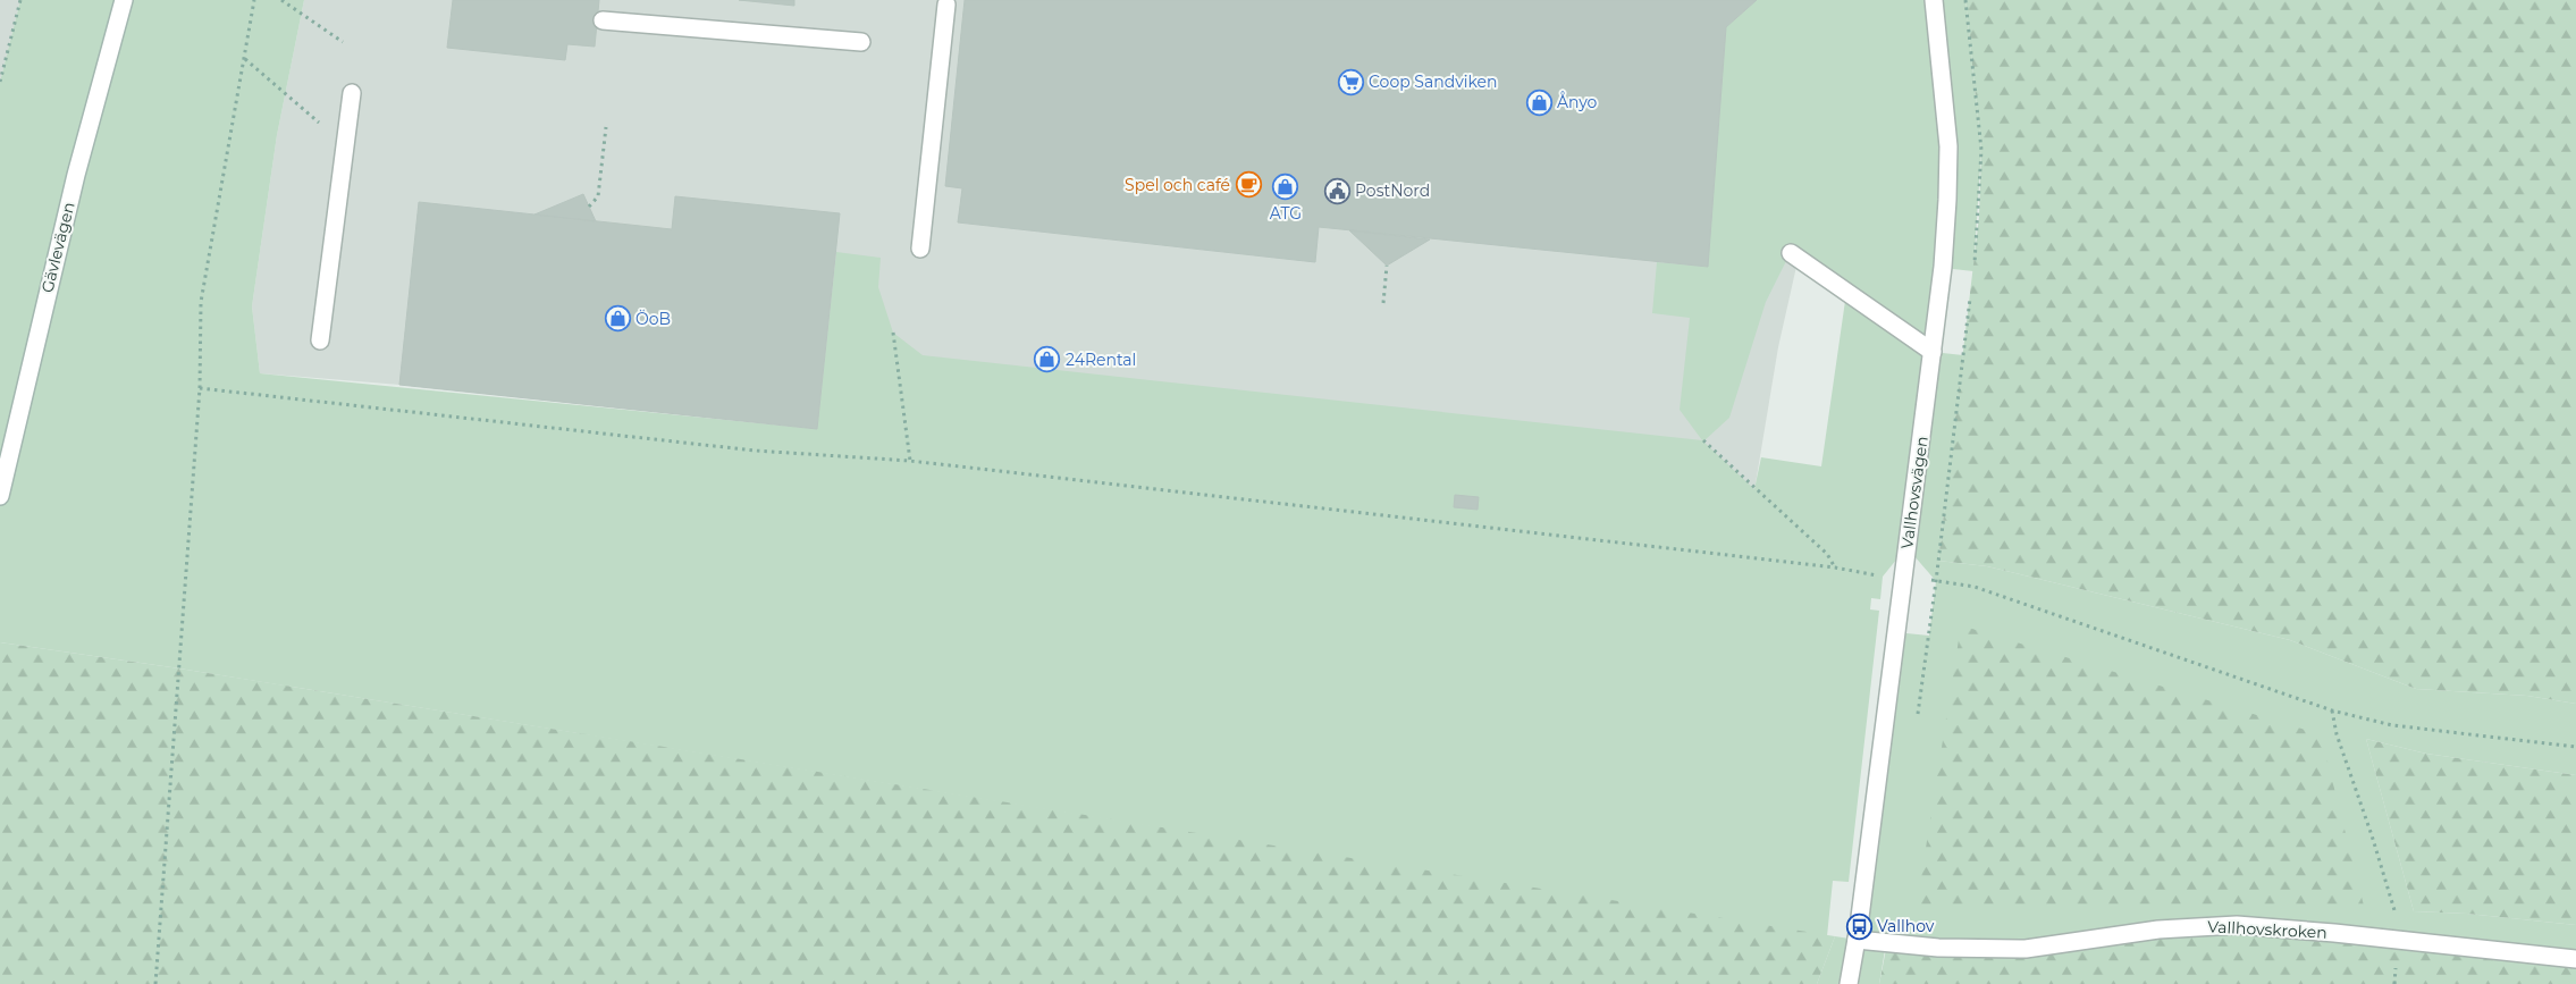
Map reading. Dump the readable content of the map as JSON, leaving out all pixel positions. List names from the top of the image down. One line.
{"streets":{"street":["Gävlevägen","Vallhovsvägen","Vallhovskroken"]},"crossings":[["Vallhovsvägen","Vallhovskroken"]],"places":{"supermarket":["Coop Sandviken"],"shop":["Ånyo","ATG","ÖoB","24Rental"],"cafe":["Spel och café"],"public building":["PostNord"],"bus stop":["Vallhov"]}}
